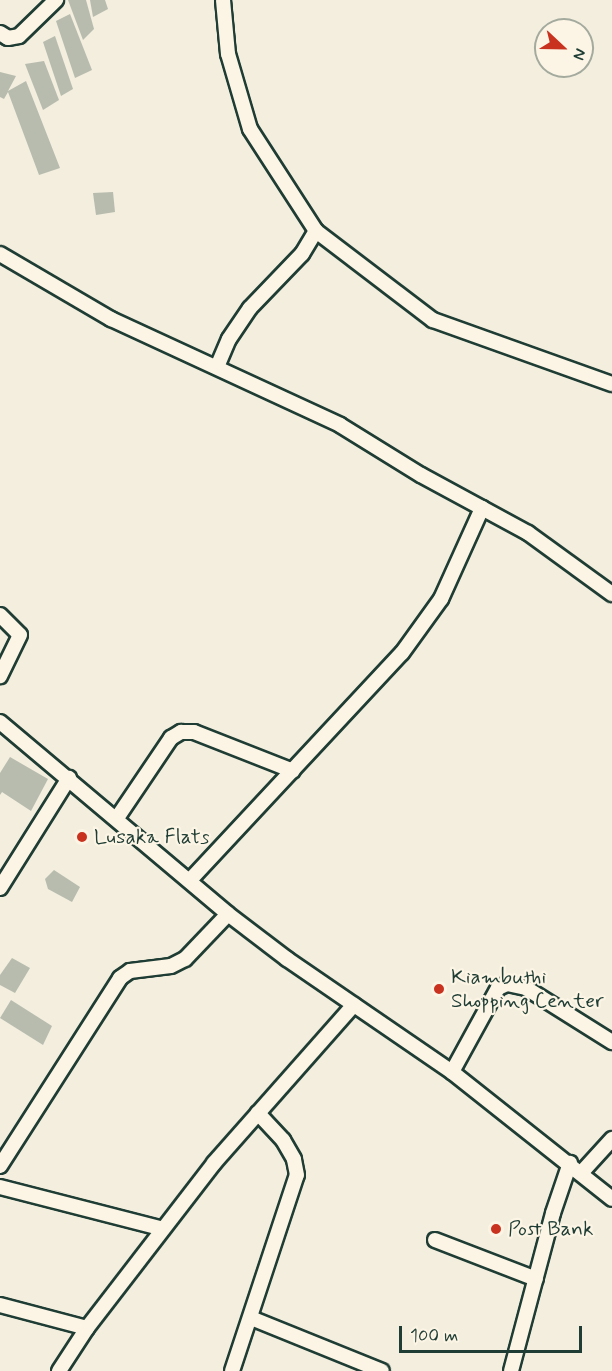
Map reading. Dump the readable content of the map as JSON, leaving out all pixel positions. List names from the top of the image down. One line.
{"places":["Lusaka Flats","Kiambuthi Shopping Center","Post Bank"],"scale_bar":"100 m","north":"right"}
